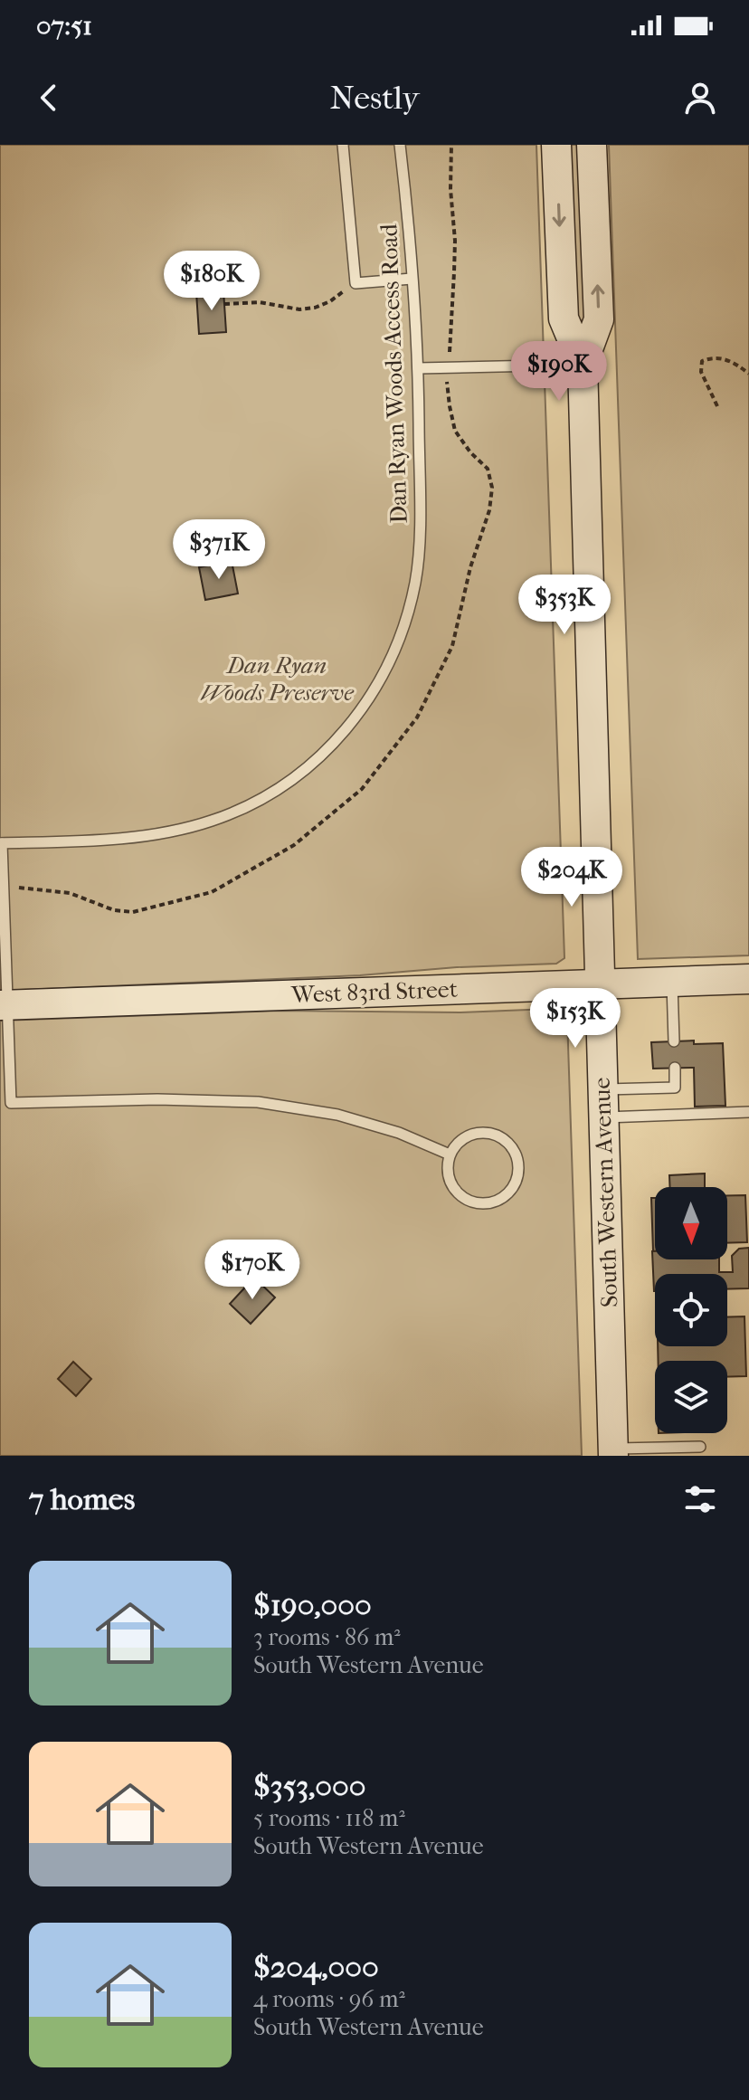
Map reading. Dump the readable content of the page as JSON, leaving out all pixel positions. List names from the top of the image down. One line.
{"streets":{"main road":["West 83rd Street","South Western Avenue"],"lane":["Dan Ryan Woods Access Road"]},"crossings":[["Dan Ryan Woods Access Road","West 83rd Street"],["West 83rd Street","South Western Avenue"]],"parks":["Dan Ryan Woods Preserve"],"north":"bottom","page":{"status":"07:51","header":"Nestly","price":["$180K","$190K","$371K","$353K","$204K","$153K","$170K"],"heading":"7 homes","list":[{"name":"$190,000","note":"3 rooms · 86 m² · South Western Avenue"},{"name":"$353,000","note":"5 rooms · 118 m² · South Western Avenue"},{"name":"$204,000","note":"4 rooms · 96 m² · South Western Avenue"}]}}
